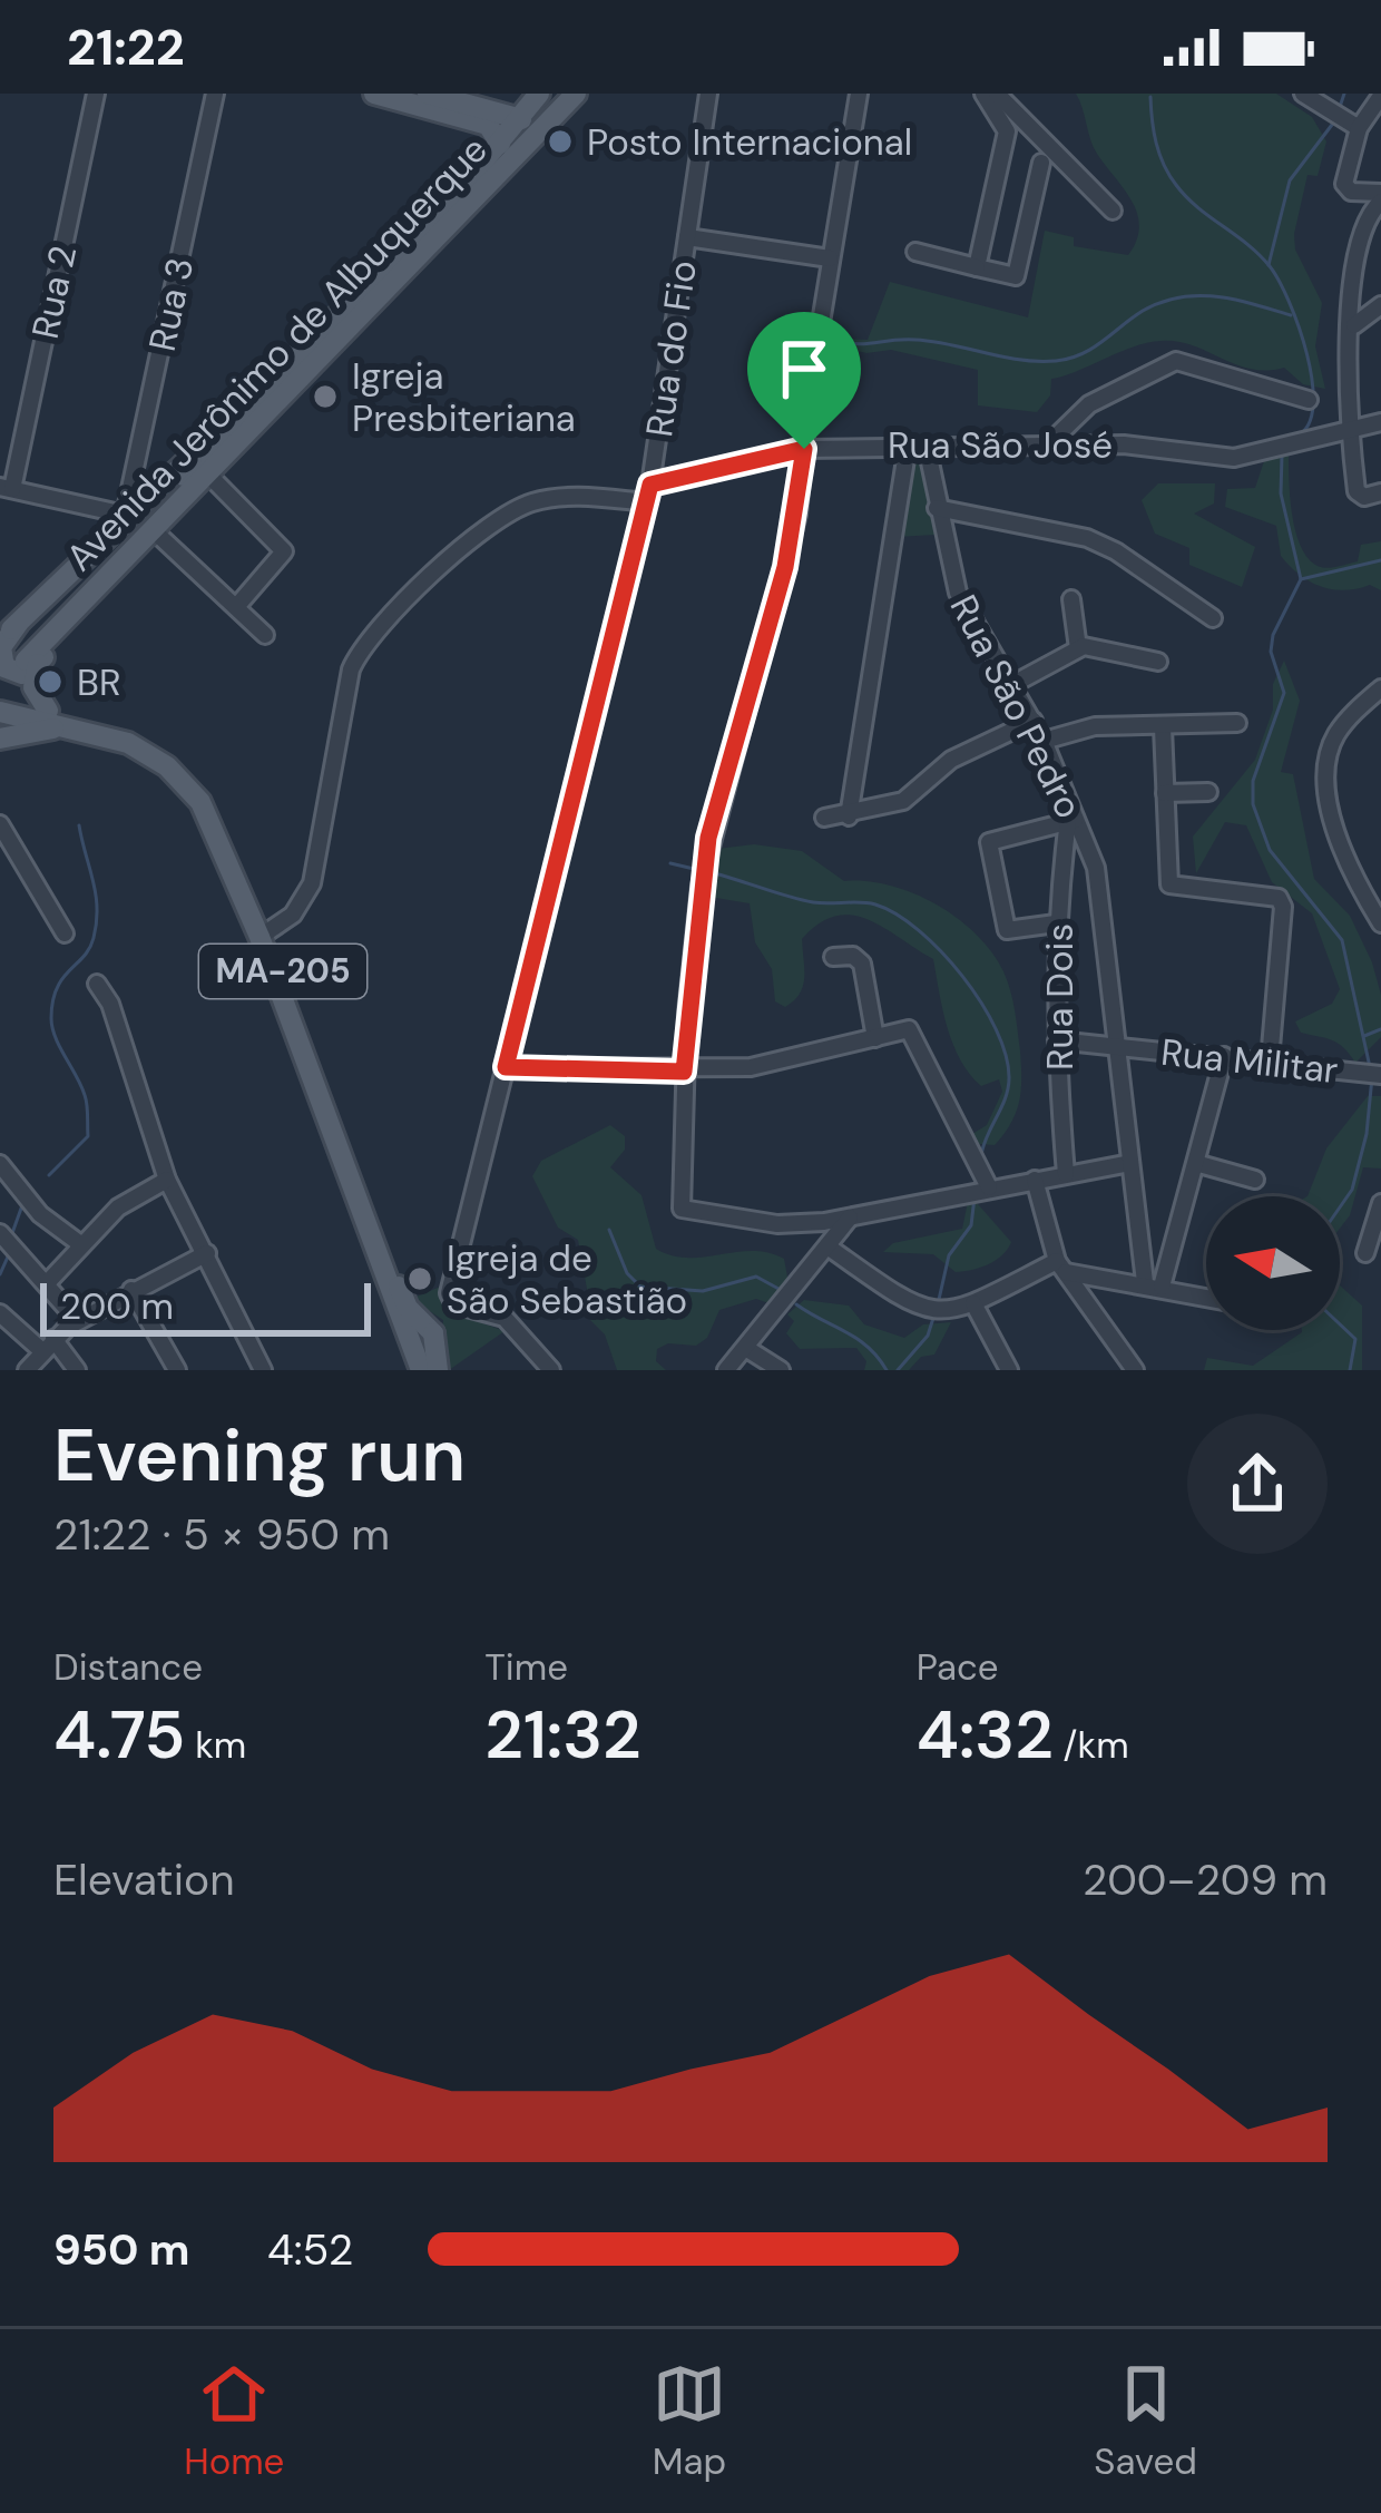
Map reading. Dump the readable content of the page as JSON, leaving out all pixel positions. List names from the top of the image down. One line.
{"streets":{"main road":["Avenida Jerônimo de Albuquerque","MA-205"],"street":["Rua 2","Rua 3","Rua do Fio","Rua São José","Rua São Pedro","Rua Dois","Rua Militar"]},"crossings":[["Rua do Fio","Rua São José"],["Rua São José","Rua São Pedro"],["Rua São José","MA-205"],["Rua São Pedro","Rua Dois"],["Rua São Pedro","Rua Militar"],["Rua Dois","Rua Militar"]],"places":["Posto Internacional","Igreja Presbiteriana","BR","Igreja de São Sebastião"],"scale_bar":"200 m","north":"left","page":{"status":"21:22","scale":"200 m","heading":["Evening run","21:22 · 5 × 950 m"],"stats":[["Distance","4.75 km"],["Time","21:32"],["Pace","4:32 /km"]],"chart":["Elevation","200–209 m"],"list":[{"name":"950 m","note":"4:52"}],"tabs":["Home","Map","Saved"]}}
